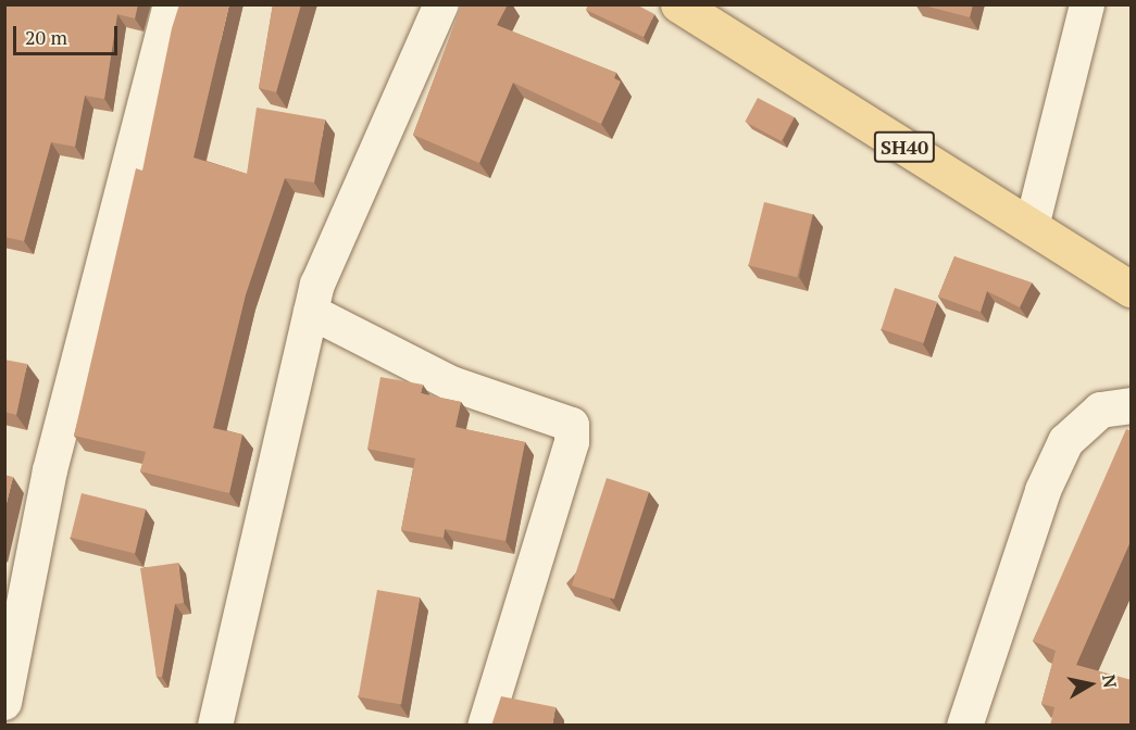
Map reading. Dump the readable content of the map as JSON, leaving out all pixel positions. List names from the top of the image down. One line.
{"streets":{"main road":["SH40"]},"scale_bar":"20 m","north":"right"}
